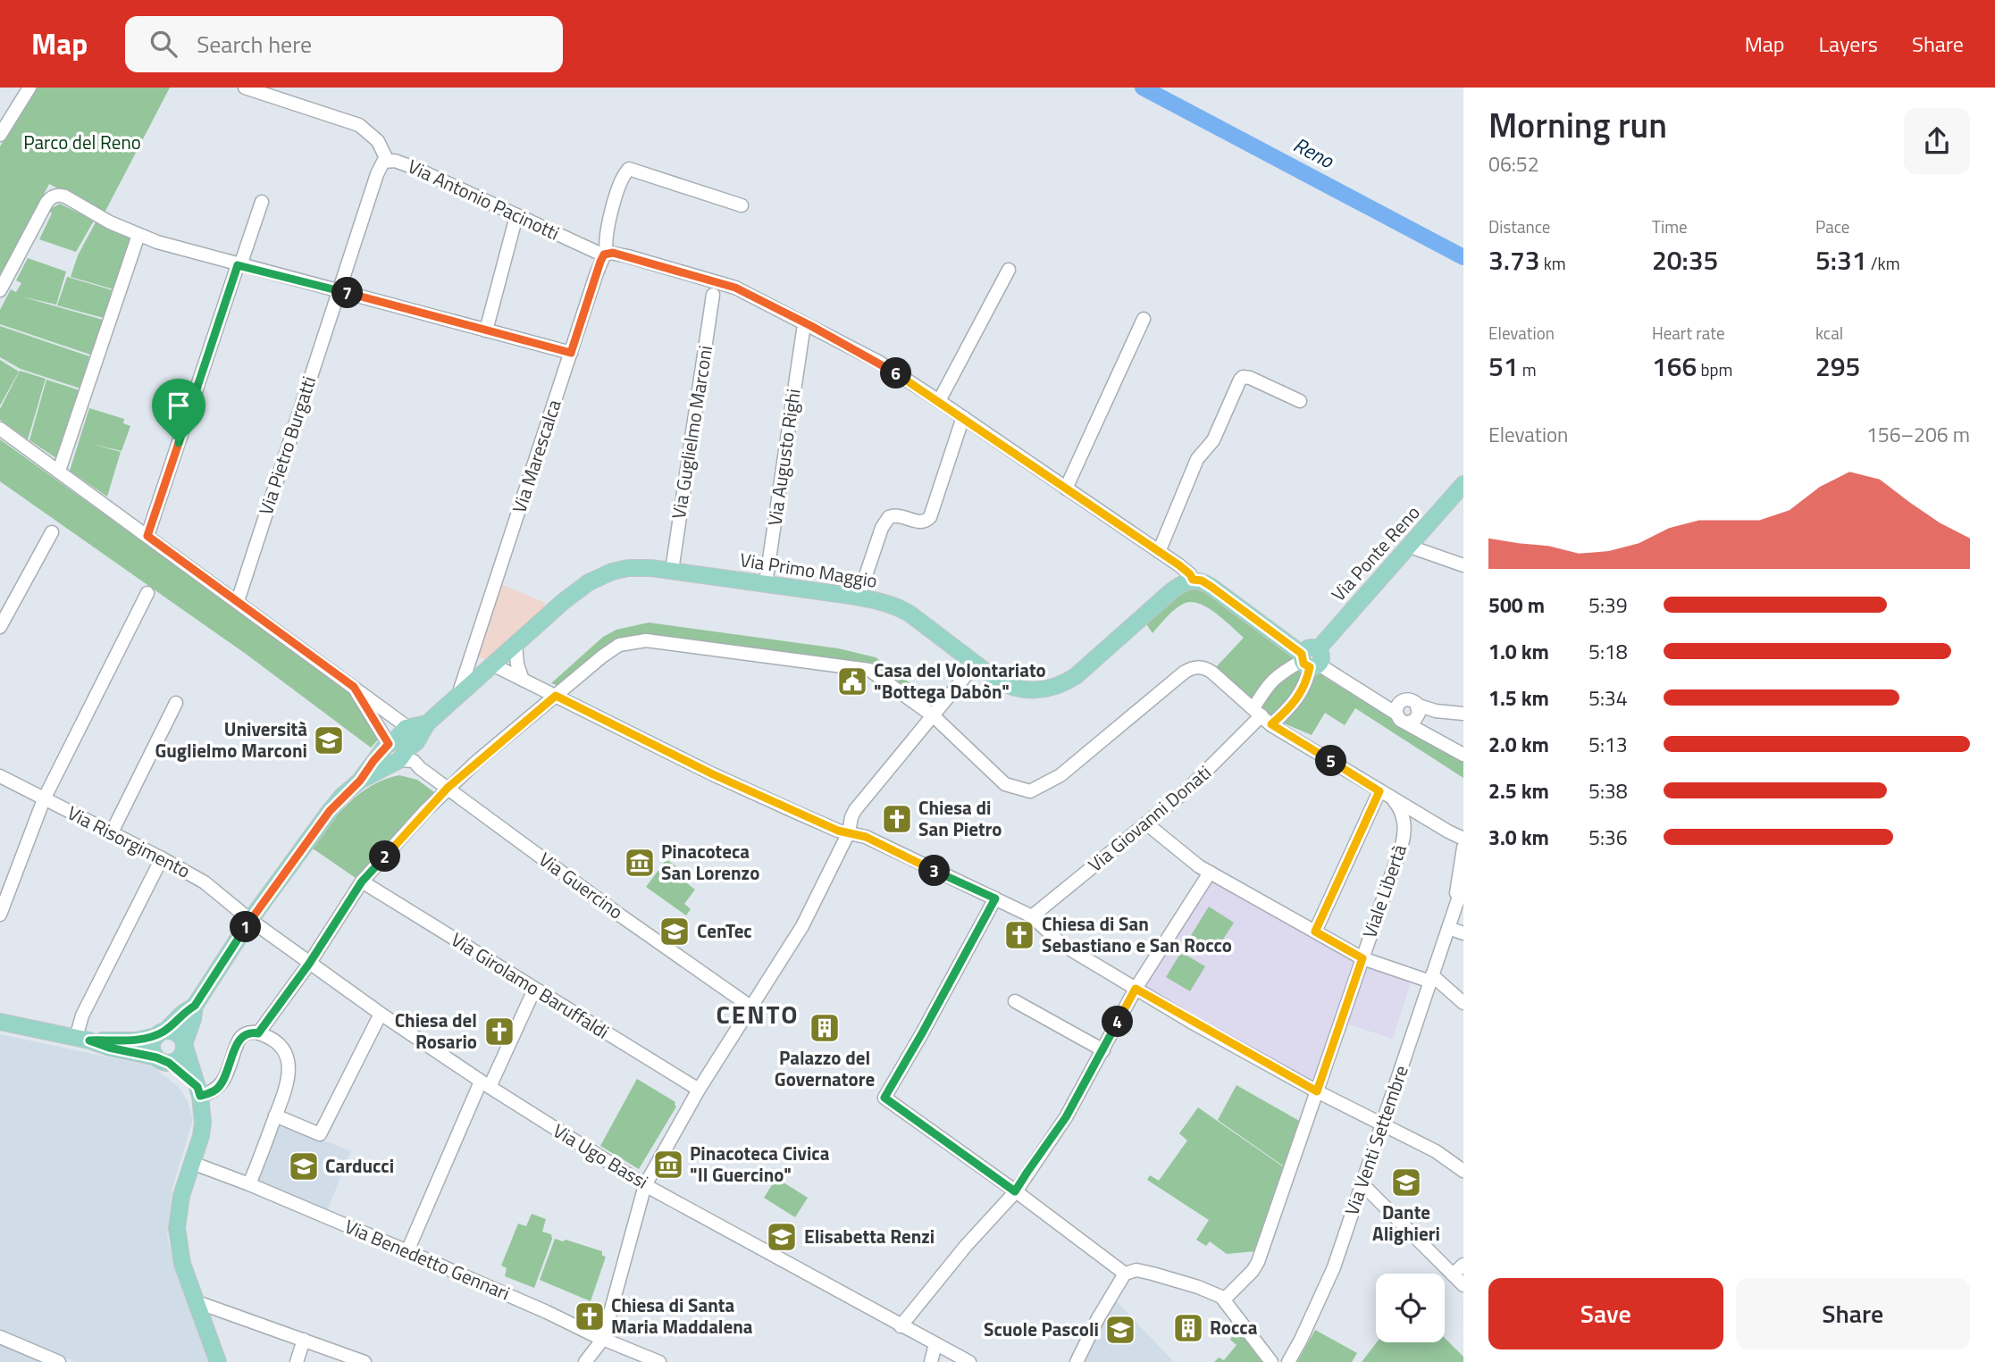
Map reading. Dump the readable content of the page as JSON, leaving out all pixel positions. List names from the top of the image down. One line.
{"streets":{"main road":["Via Ponte Reno","Via Primo Maggio"],"street":["Via Antonio Pacinotti","Via Guglielmo Marconi","Via Pietro Burgatti","Via Marescalca","Via Augusto Righi","Via Giovanni Donati","Via Risorgimento","Via Guercino","Viale Libertà","Via Girolamo Baruffaldi","Via Venti Settembre","Via Ugo Bassi","Via Benedetto Gennari"]},"crossings":[["Via Antonio Pacinotti","Via Pietro Burgatti"],["Via Antonio Pacinotti","Via Marescalca"],["Via Antonio Pacinotti","Via Primo Maggio"],["Via Guglielmo Marconi","Via Primo Maggio"],["Via Marescalca","Via Primo Maggio"],["Via Augusto Righi","Via Primo Maggio"],["Via Ponte Reno","Via Giovanni Donati"],["Via Primo Maggio","Via Risorgimento"],["Via Primo Maggio","Via Guercino"],["Via Primo Maggio","Via Ugo Bassi"],["Via Risorgimento","Via Ugo Bassi"]],"districts":["CENTO"],"water":["Reno"],"parks":["Parco del Reno"],"places":{"public building":["Casa del Volontariato \"Bottega Dabòn\""],"school or university":["Università Guglielmo Marconi","CenTec","Carducci","Dante Alighieri","Elisabetta Renzi","Scuole Pascoli"],"church":["Chiesa di San Pietro","Chiesa di San Sebastiano e San Rocco","Chiesa del Rosario","Chiesa di Santa Maria Maddalena"],"museum":["Pinacoteca San Lorenzo","Pinacoteca Civica \"Il Guercino\""],"building":["Palazzo del Governatore","Rocca"]},"page":{"header":"Map","search":"Search here","nav":["Map","Layers","Share"],"heading":["Morning run","06:52"],"stats":[["Distance","3.73 km"],["Time","20:35"],["Pace","5:31 /km"],["Elevation","51 m"],["Heart rate","166 bpm"],["kcal","295"]],"pins":["7","6","5","2","3","1","4"],"chart":["Elevation","156–206 m"],"list":[{"name":"500 m","note":"5:39"},{"name":"1.0 km","note":"5:18"},{"name":"1.5 km","note":"5:34"},{"name":"2.0 km","note":"5:13"},{"name":"2.5 km","note":"5:38"},{"name":"3.0 km","note":"5:36"}],"buttons":["Save","Share"]}}
